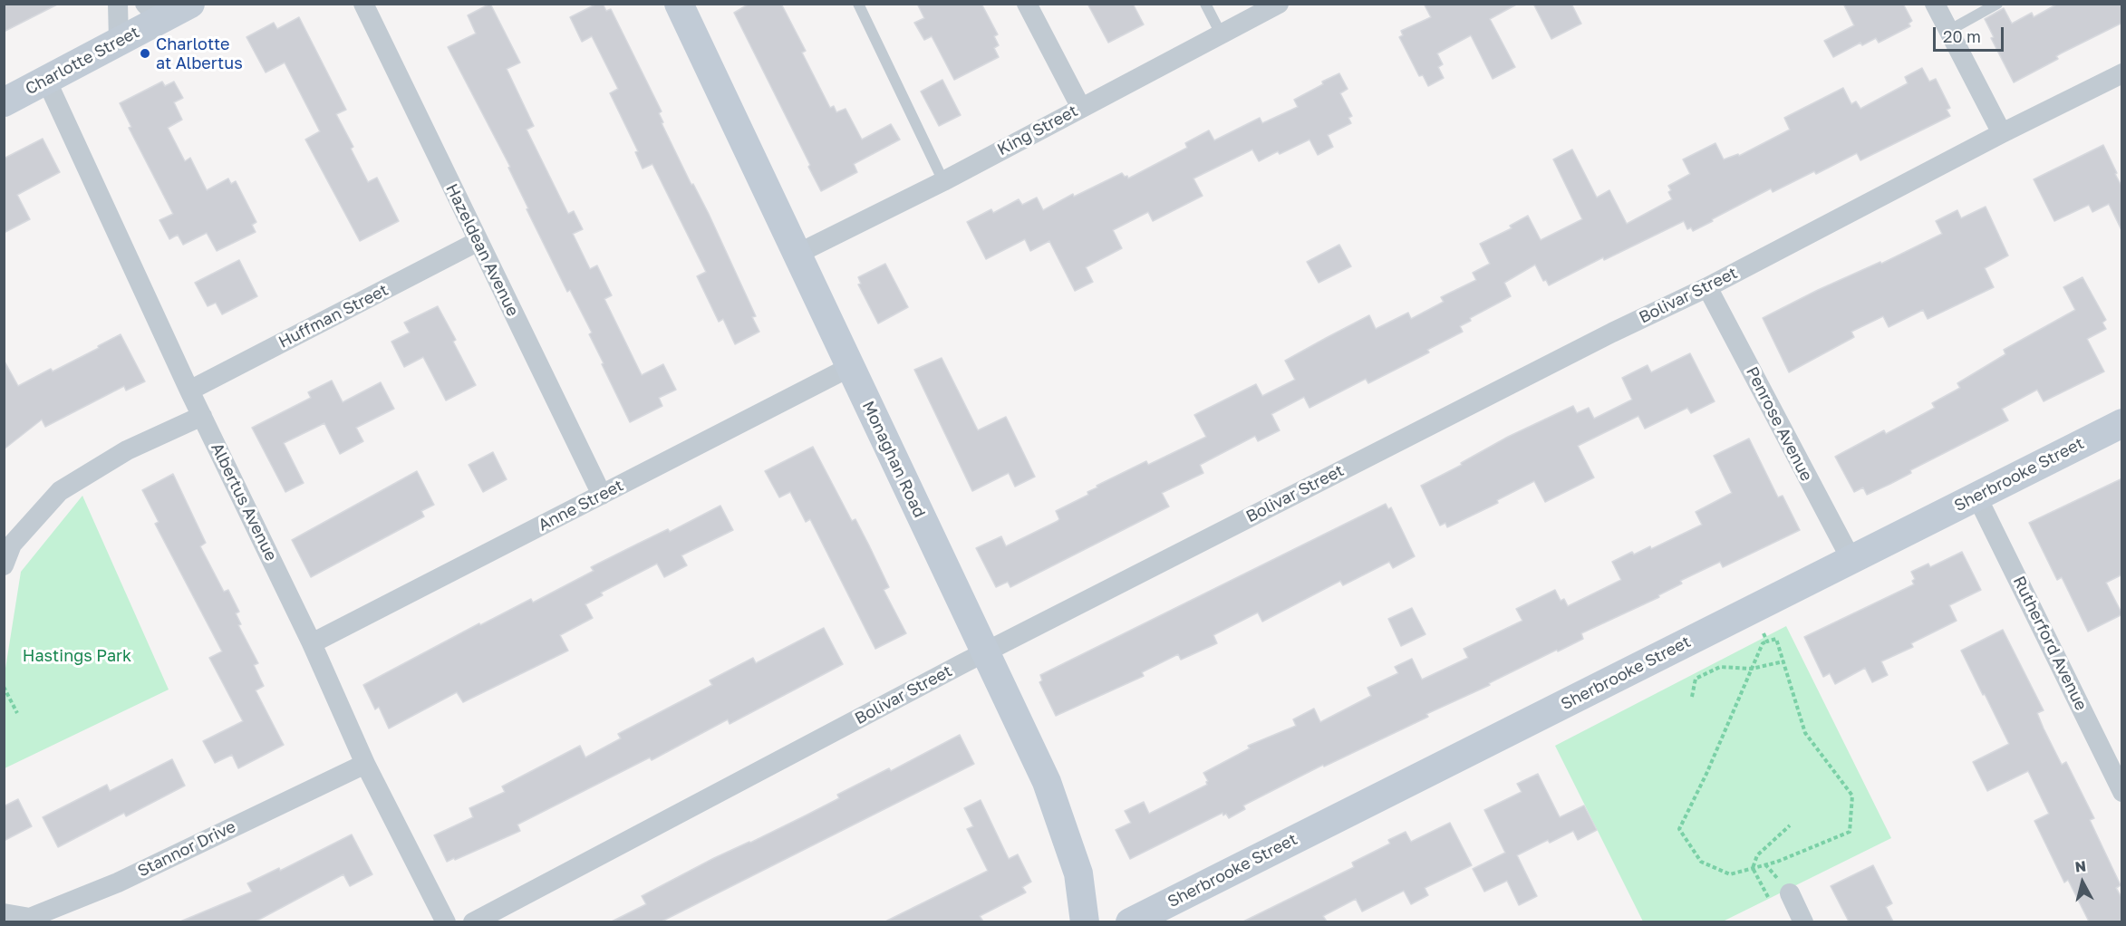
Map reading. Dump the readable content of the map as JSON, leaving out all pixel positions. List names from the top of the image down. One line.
{"streets":{"main road":["Charlotte Street","Monaghan Road","Sherbrooke Street"],"street":["King Street","Hazeldean Avenue","Bolivar Street","Huffman Street","Penrose Avenue","Albertus Avenue","Anne Street","Rutherford Avenue","Stannor Drive"]},"crossings":[["Charlotte Street","Albertus Avenue"],["King Street","Monaghan Road"],["Hazeldean Avenue","Huffman Street"],["Hazeldean Avenue","Anne Street"],["Bolivar Street","Penrose Avenue"],["Bolivar Street","Monaghan Road"],["Huffman Street","Albertus Avenue"],["Penrose Avenue","Sherbrooke Street"],["Monaghan Road","Anne Street"],["Sherbrooke Street","Rutherford Avenue"],["Albertus Avenue","Anne Street"],["Albertus Avenue","Stannor Drive"]],"parks":["Hastings Park"],"places":["Charlotte at Albertus"],"scale_bar":"20 m","north":"top"}
